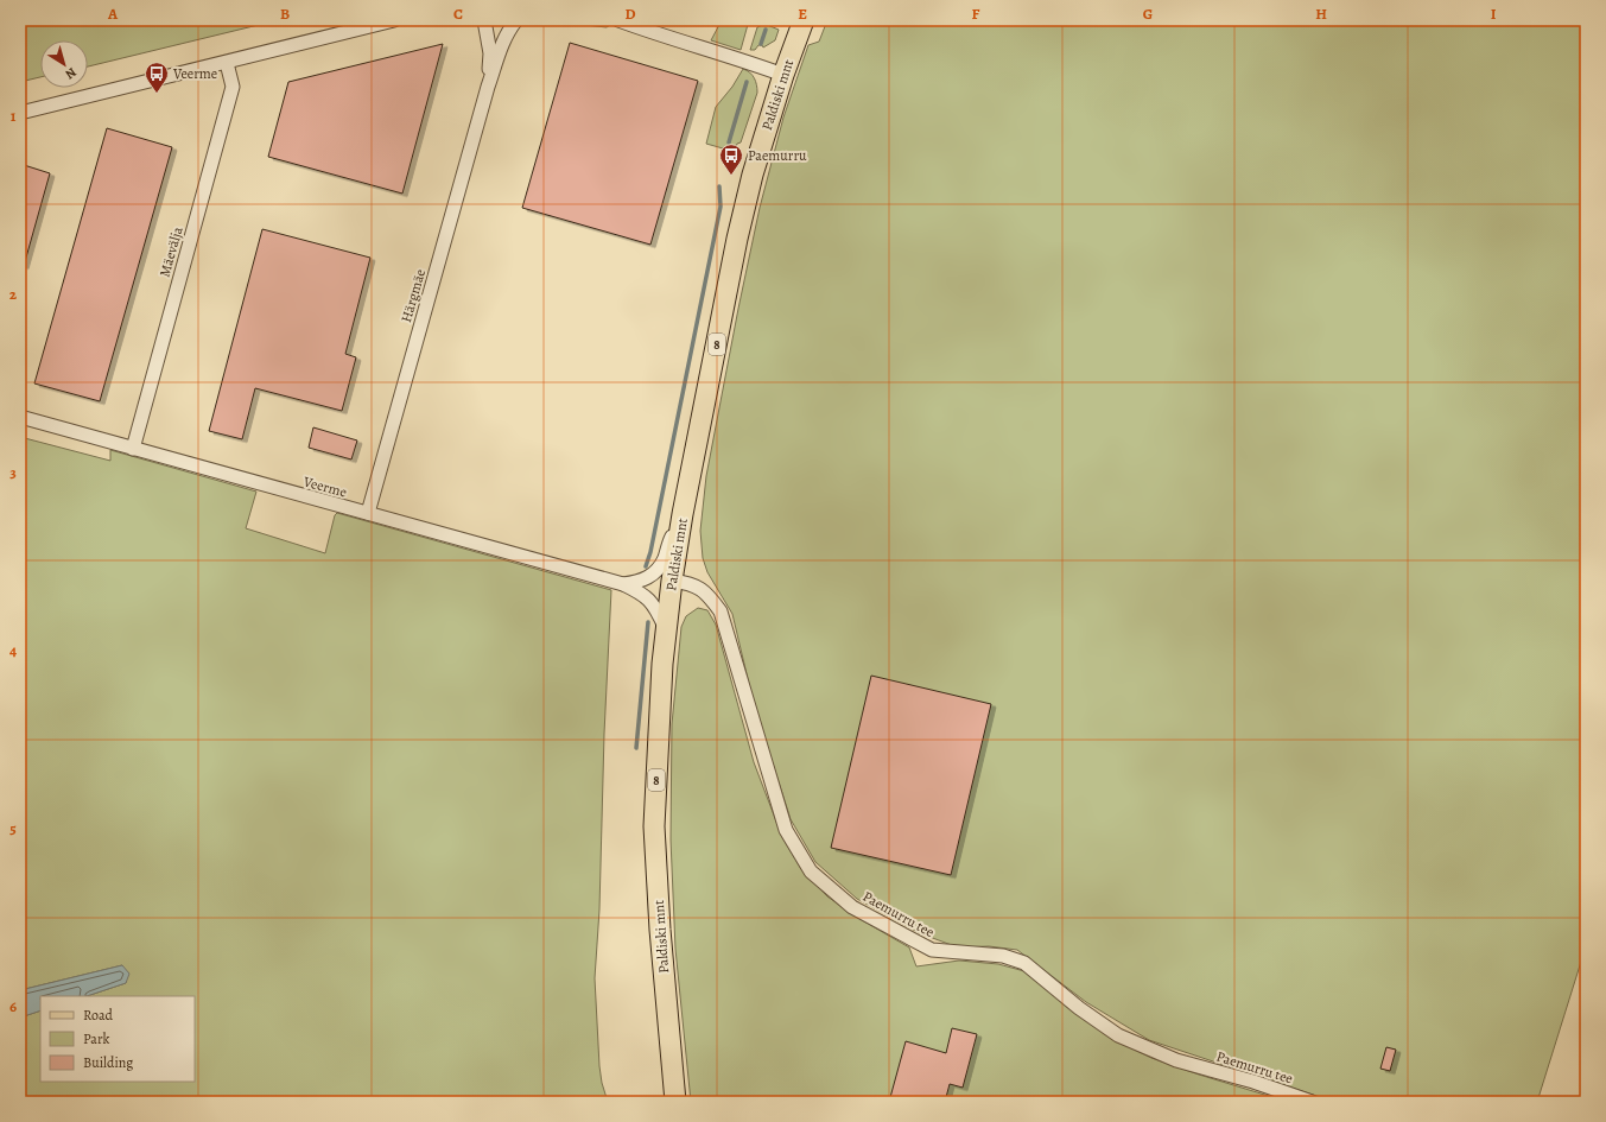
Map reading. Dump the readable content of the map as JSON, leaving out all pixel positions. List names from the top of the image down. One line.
{"streets":{"main road":["Paldiski mnt","8"],"street":["Mäevälja","Härgmäe","Veerme","Paemurru tee"]},"crossings":[["Paldiski mnt","Veerme"],["Paldiski mnt","Paemurru tee"],["Mäevälja","Veerme"],["Härgmäe","Veerme"]],"places":{"bus stop":["Veerme","Paemurru"]},"legend":["Road","Park","Building"],"north":"bottom right","grid":{"columns":["A","B","C","D","E","F","G","H","I"],"rows":["1","2","3","4","5","6"]}}
